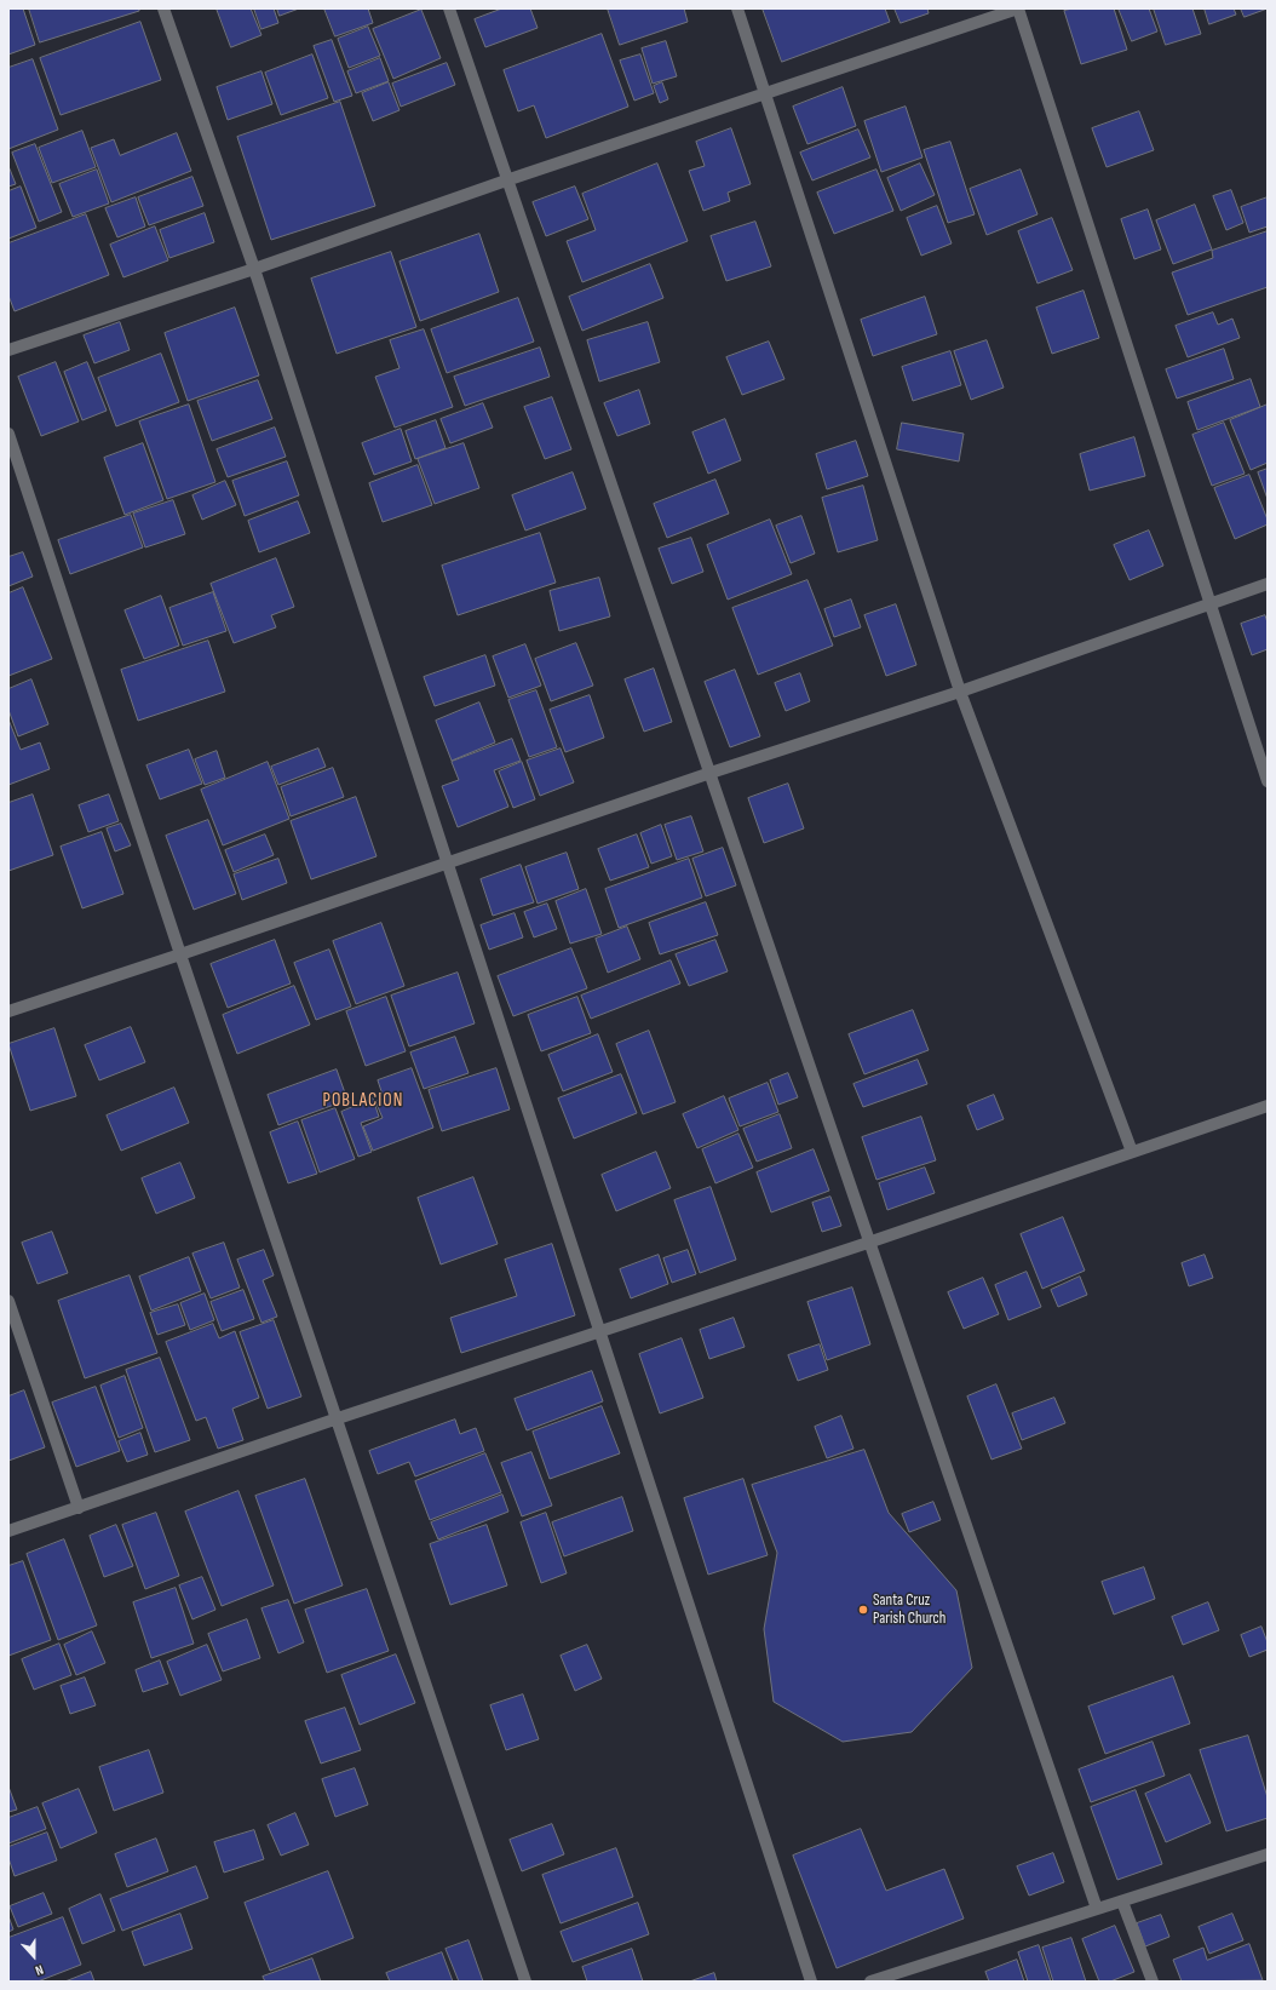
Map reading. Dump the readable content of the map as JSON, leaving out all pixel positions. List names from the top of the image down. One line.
{"districts":["POBLACION"],"places":["Santa Cruz Parish Church"],"north":"bottom"}
